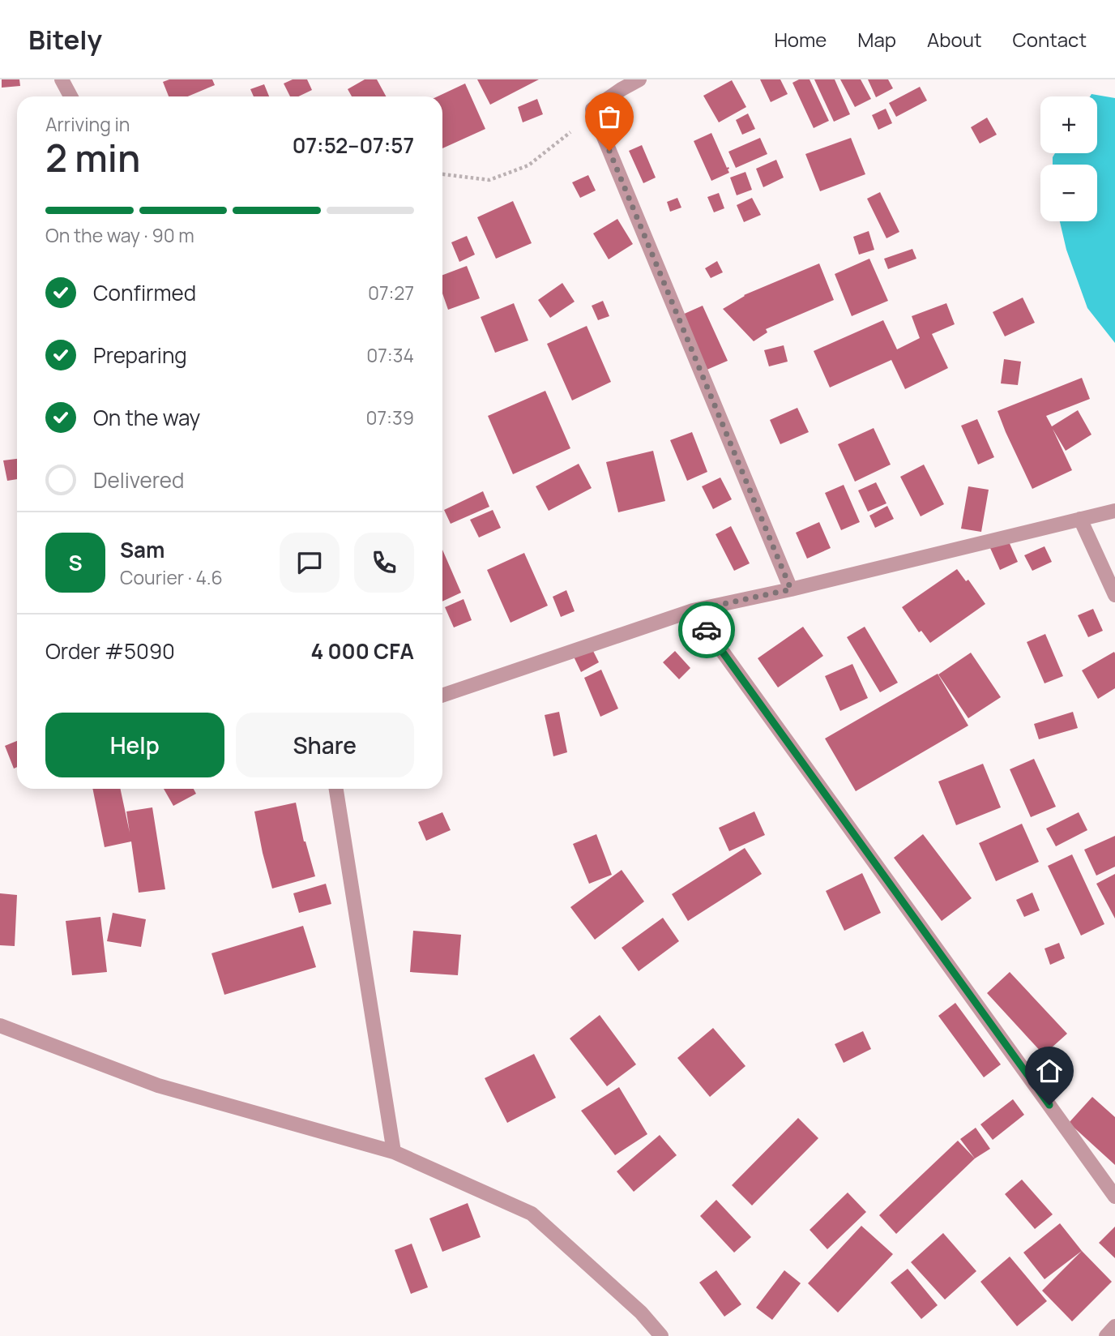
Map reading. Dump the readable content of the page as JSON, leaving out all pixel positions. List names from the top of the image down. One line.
{"page":{"header":"Bitely","nav":["Home","Map","About","Contact"],"map_buttons":["+","−"],"heading":["2 min","Arriving in","07:52–07:57"],"panel":["Sam","Courier · 4.6","Order #5090","4 000 CFA"],"bar":"On the way · 90 m","list":[["Confirmed","07:27"],["Preparing","07:34"],["On the way","07:39"],"Delivered"],"round":"S","buttons":["Help","Share"]}}
